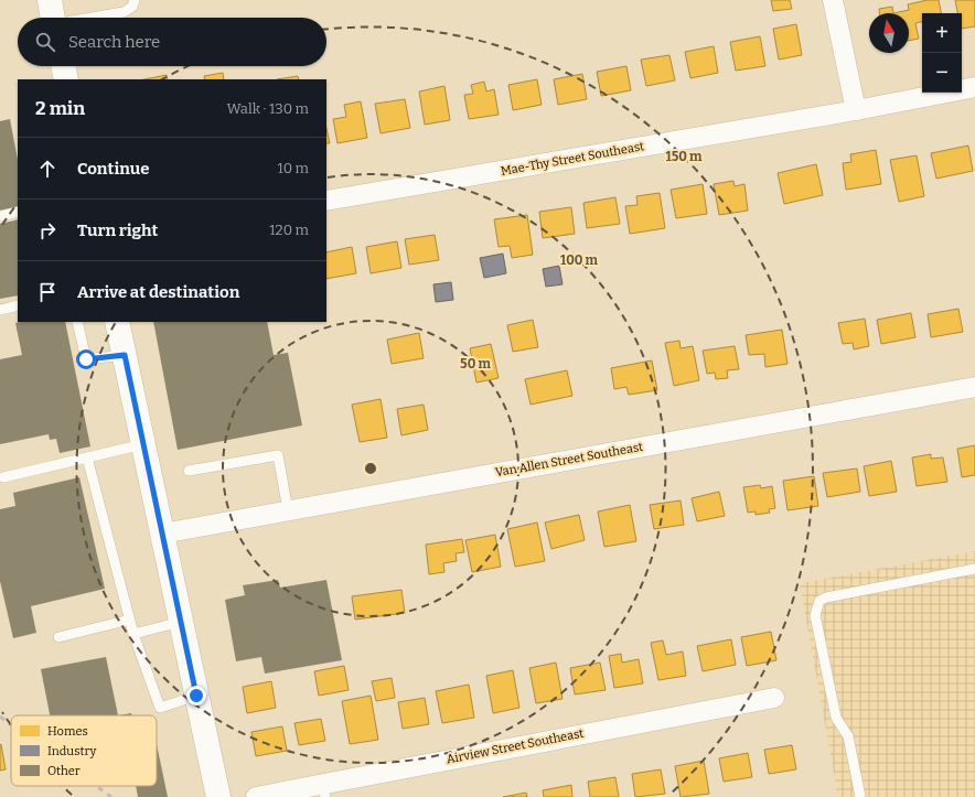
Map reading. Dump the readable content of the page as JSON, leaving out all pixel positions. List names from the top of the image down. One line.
{"streets":{"street":["Mae-Thy Street Southeast","Van Allen Street Southeast","Airview Street Southeast"]},"legend":["Homes","Industry","Other"],"north":"top","page":{"map_buttons":["+","−"],"search":"Search here","heading":["2 min","Walk · 130 m"],"list":[["Continue","10 m"],["Turn right","120 m"],"Arrive at destination"]},"rings":["150 m","100 m","50 m"]}
